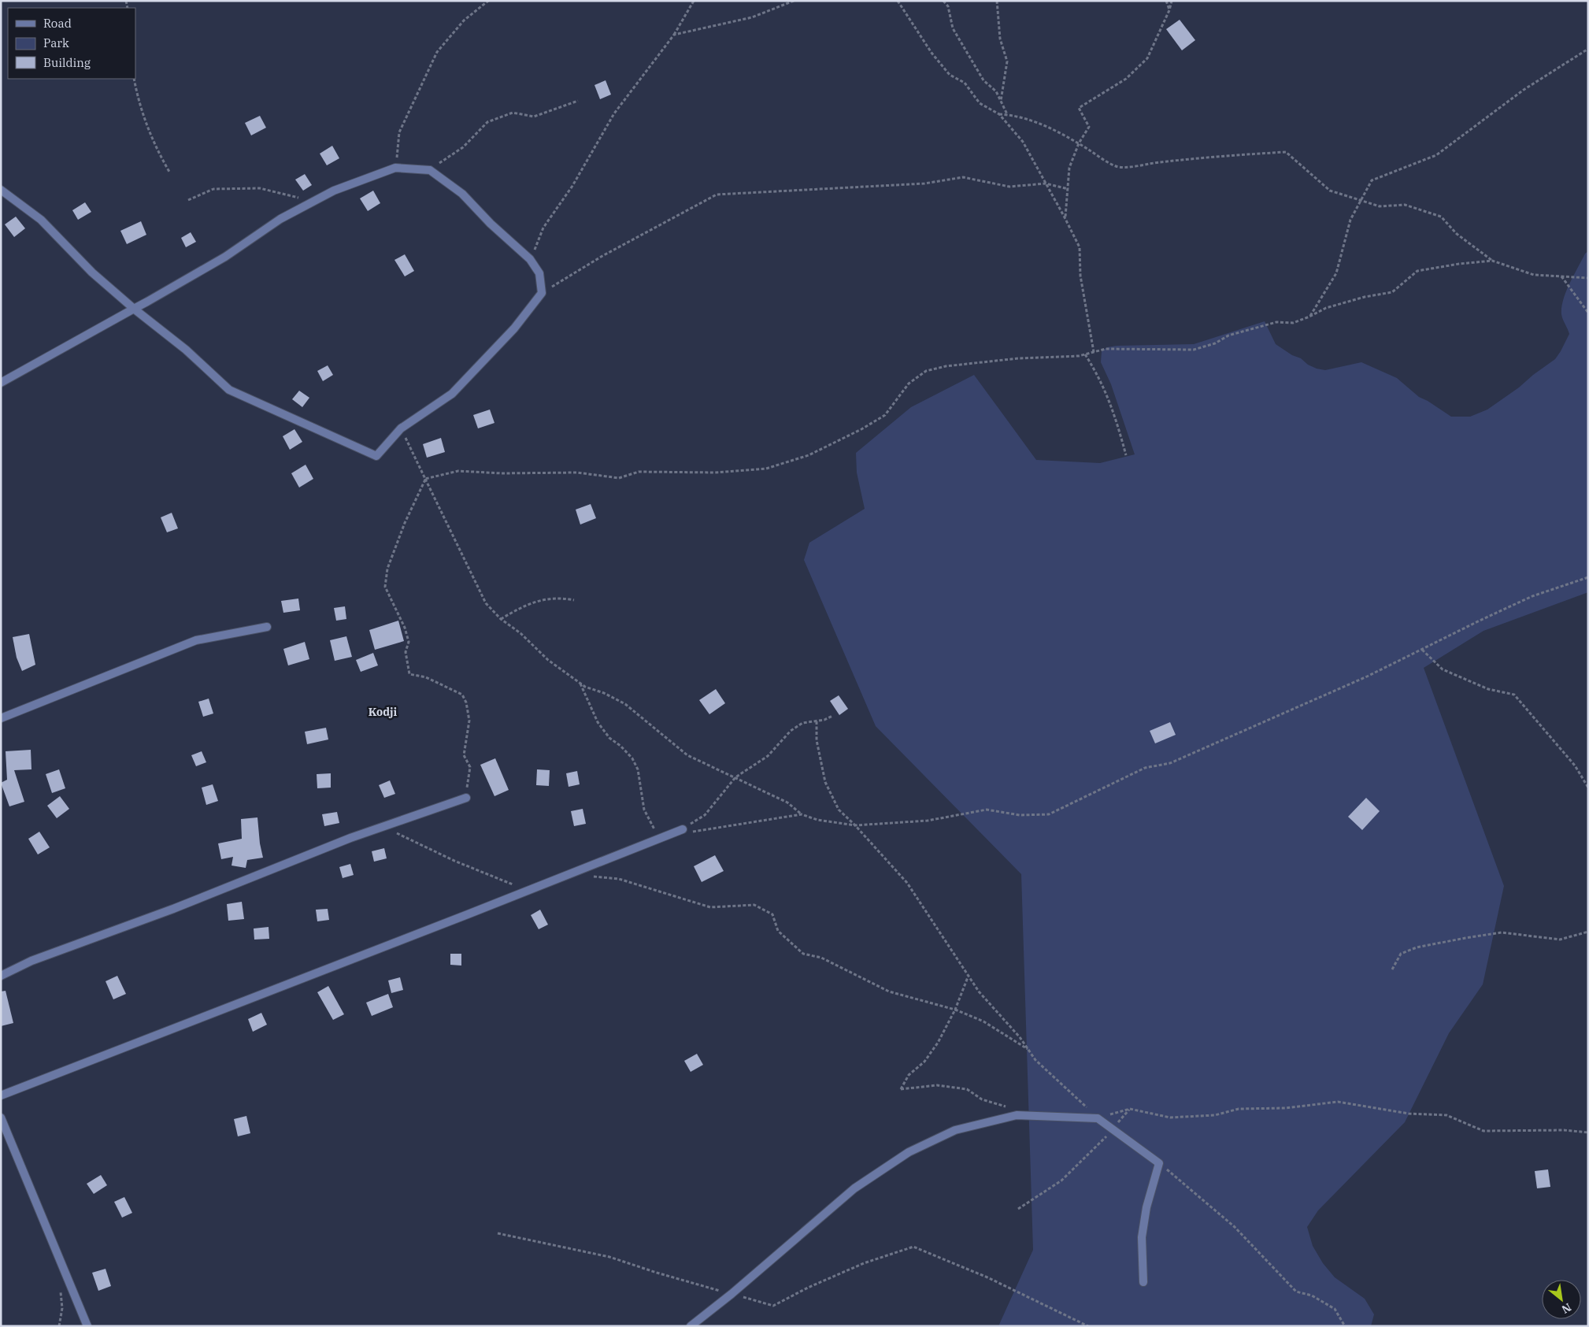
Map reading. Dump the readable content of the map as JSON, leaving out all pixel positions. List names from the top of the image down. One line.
{"districts":["Kodji"],"legend":["Road","Park","Building"],"north":"bottom right"}
